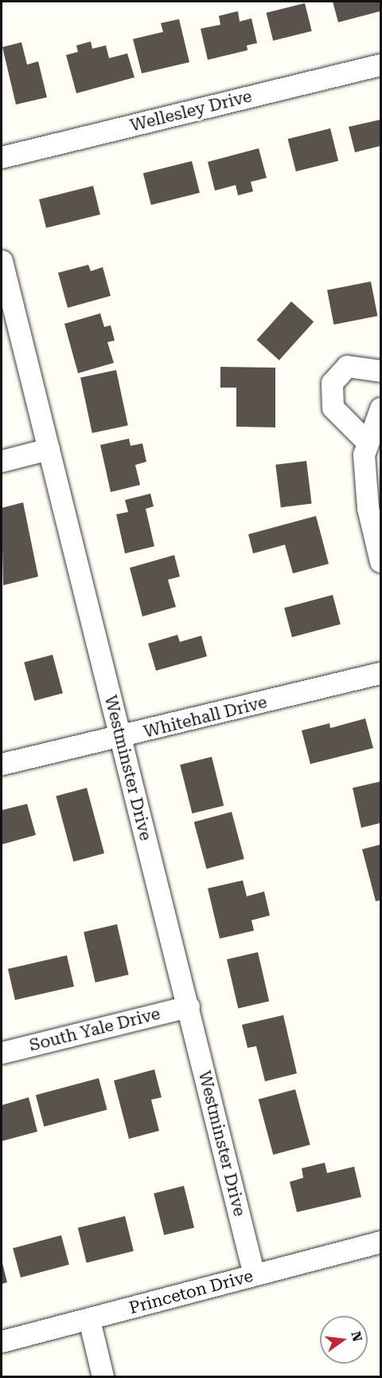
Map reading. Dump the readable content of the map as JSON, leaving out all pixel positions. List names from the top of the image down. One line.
{"streets":{"street":["Wellesley Drive","Whitehall Drive","Westminster Drive","South Yale Drive","Princeton Drive"]},"crossings":[["Whitehall Drive","Westminster Drive"],["Westminster Drive","South Yale Drive"],["Westminster Drive","Princeton Drive"]],"north":"right"}
